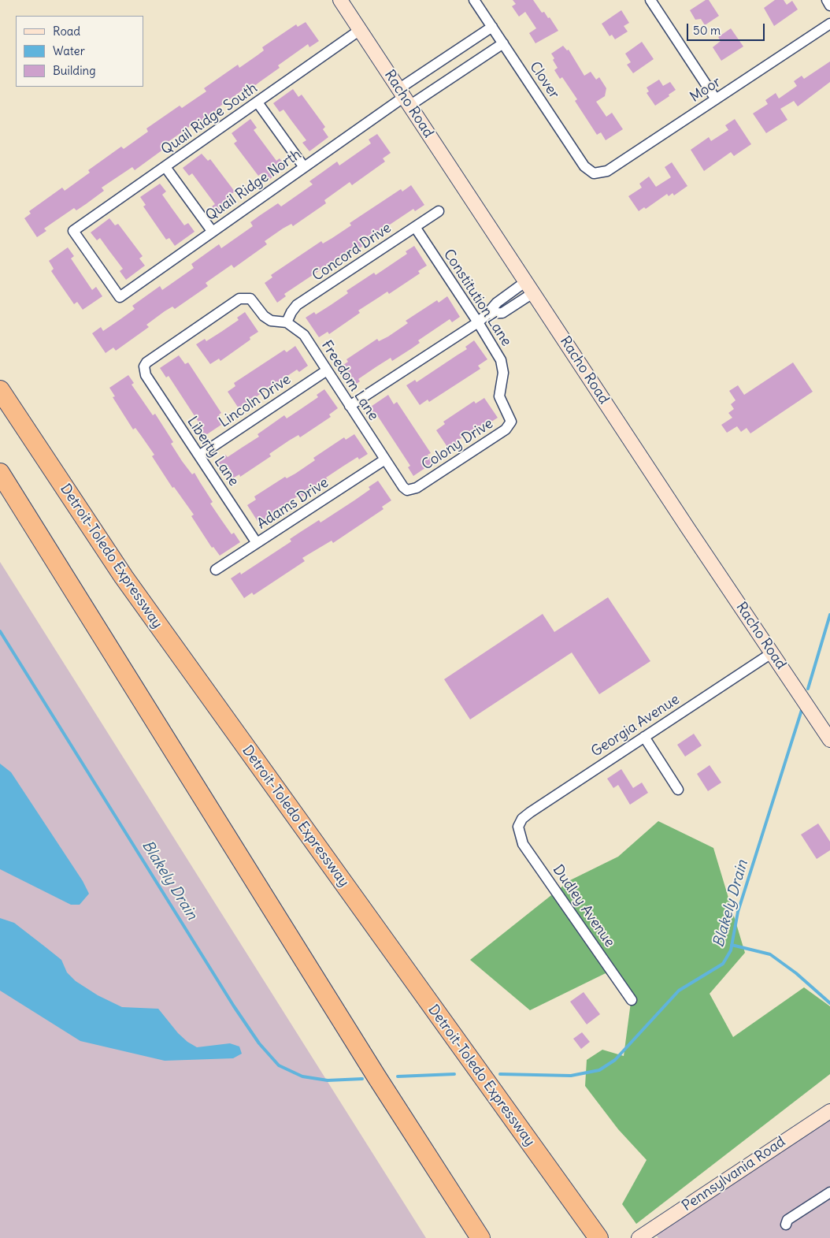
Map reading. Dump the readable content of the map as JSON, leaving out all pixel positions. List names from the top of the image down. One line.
{"streets":{"highway":["Detroit-Toledo Expressway"],"street":["Clover","Moor","Racho Road","Quail Ridge South","Quail Ridge North","Concord Drive","Constitution Lane","Freedom Lane","Lincoln Drive","Colony Drive","Liberty Lane","Adams Drive","Georgia Avenue","Dudley Avenue","Pennsylvania Road"]},"crossings":[["Clover","Moor"],["Racho Road","Quail Ridge South"],["Racho Road","Quail Ridge North"],["Racho Road","Georgia Avenue"],["Quail Ridge South","Quail Ridge North"],["Concord Drive","Constitution Lane"],["Concord Drive","Freedom Lane"],["Constitution Lane","Colony Drive"],["Freedom Lane","Lincoln Drive"],["Freedom Lane","Colony Drive"],["Freedom Lane","Liberty Lane"],["Freedom Lane","Adams Drive"],["Lincoln Drive","Liberty Lane"],["Liberty Lane","Adams Drive"],["Georgia Avenue","Dudley Avenue"]],"water":["Blakely Drain"],"legend":["Road","Water","Building"],"scale_bar":"50 m"}
